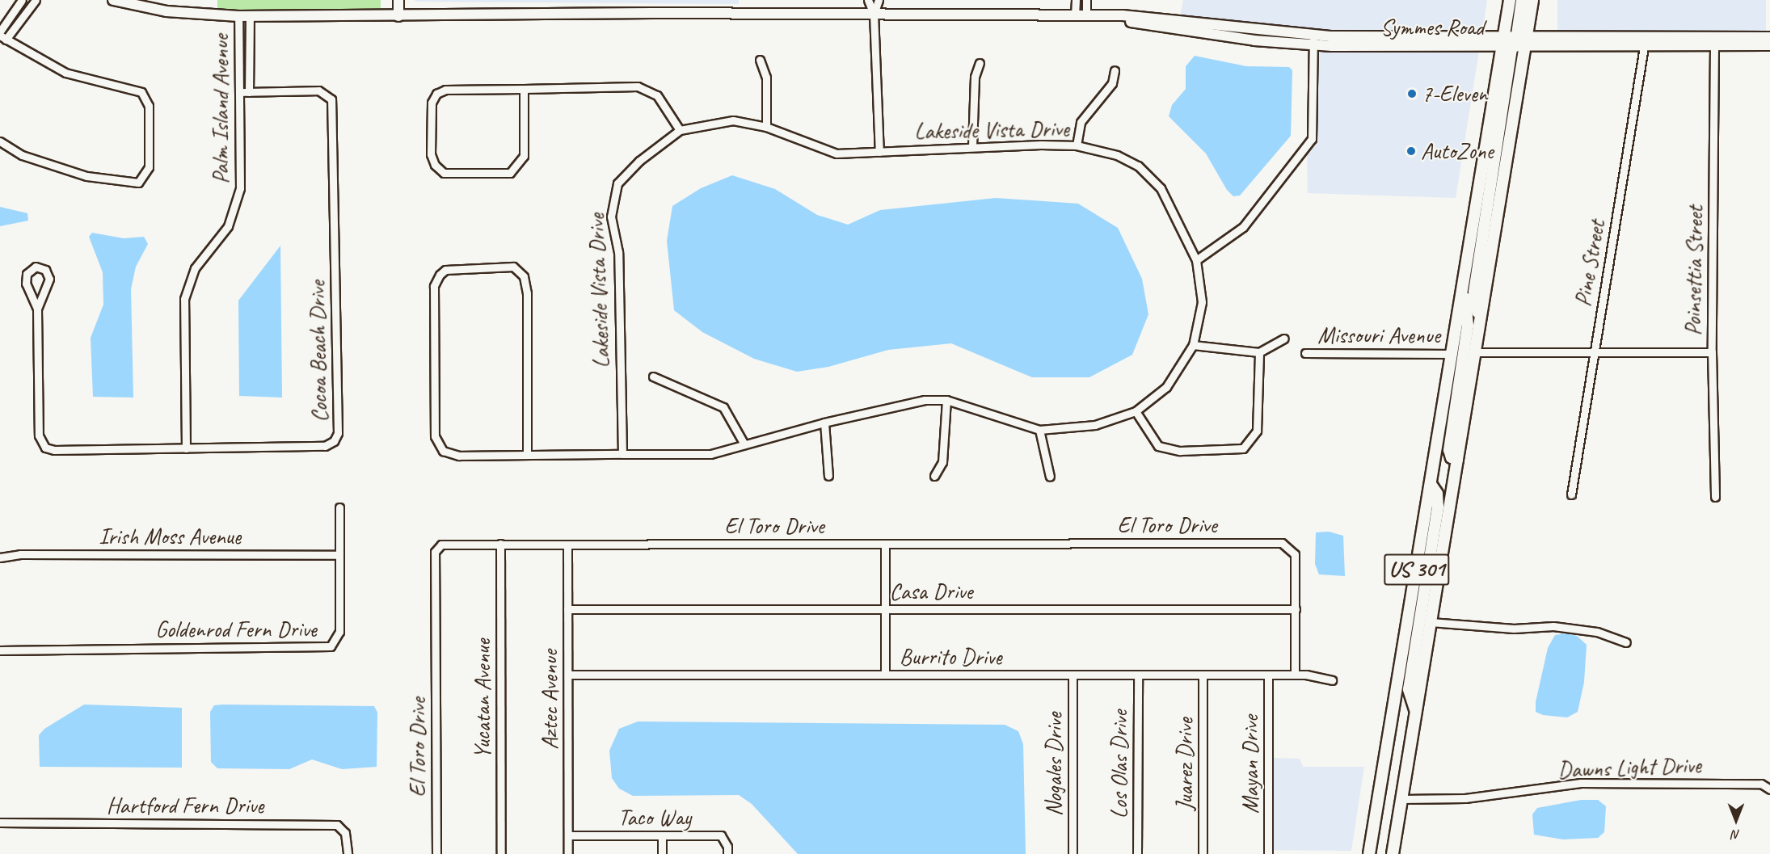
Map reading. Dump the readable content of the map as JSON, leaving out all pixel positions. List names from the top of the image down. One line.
{"streets":{"main road":["US 301"],"street":["Symmes Road","Palm Island Avenue","Lakeside Vista Drive","Pine Street","Poinsettia Street","Missouri Avenue","Cocoa Beach Drive","El Toro Drive","Irish Moss Avenue","Casa Drive","Goldenrod Fern Drive","Burrito Drive","Yucatan Avenue","Aztec Avenue","Nogales Drive","Los Olas Drive","Juarez Drive","Mayan Drive","Dawns Light Drive","Hartford Fern Drive","Taco Way"]},"crossings":[["Symmes Road","Palm Island Avenue"],["Symmes Road","Pine Street"],["Symmes Road","Poinsettia Street"],["Symmes Road","US 301"],["Palm Island Avenue","Cocoa Beach Drive"],["Missouri Avenue","US 301"],["El Toro Drive","Casa Drive"],["El Toro Drive","Burrito Drive"],["El Toro Drive","Yucatan Avenue"],["El Toro Drive","Aztec Avenue"],["Irish Moss Avenue","Goldenrod Fern Drive"],["US 301","Dawns Light Drive"],["Casa Drive","Aztec Avenue"],["Burrito Drive","Aztec Avenue"],["Burrito Drive","Nogales Drive"],["Burrito Drive","Los Olas Drive"],["Burrito Drive","Juarez Drive"],["Burrito Drive","Mayan Drive"],["Aztec Avenue","Taco Way"]],"places":["7-Eleven","AutoZone"],"north":"bottom"}
